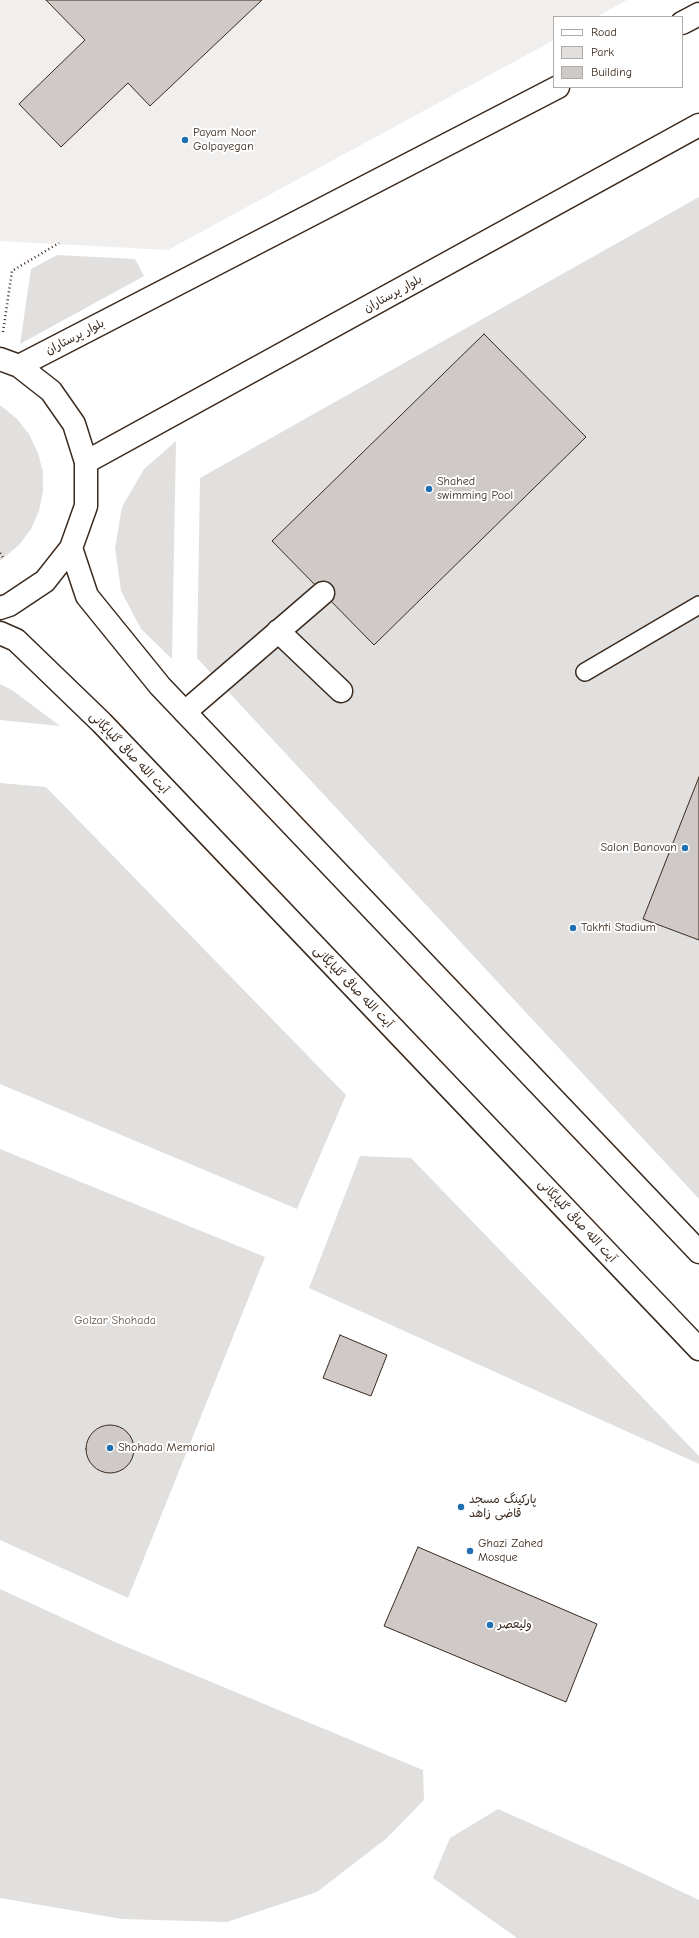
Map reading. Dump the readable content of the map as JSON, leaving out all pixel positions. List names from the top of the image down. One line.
{"streets":{"main road":["بلوار پرستاران","آیت الله صافی گلپایگانی"]},"parks":["Golzar Shohada"],"places":["Payam Noor Golpayegan","Shahed swimming Pool","Salon Banovan","Takhti Stadium","Shohada Memorial","پارکینگ مسجد قاضی زاهد","Ghazi Zahed Mosque","ولیعصر"],"legend":["Road","Park","Building"]}
